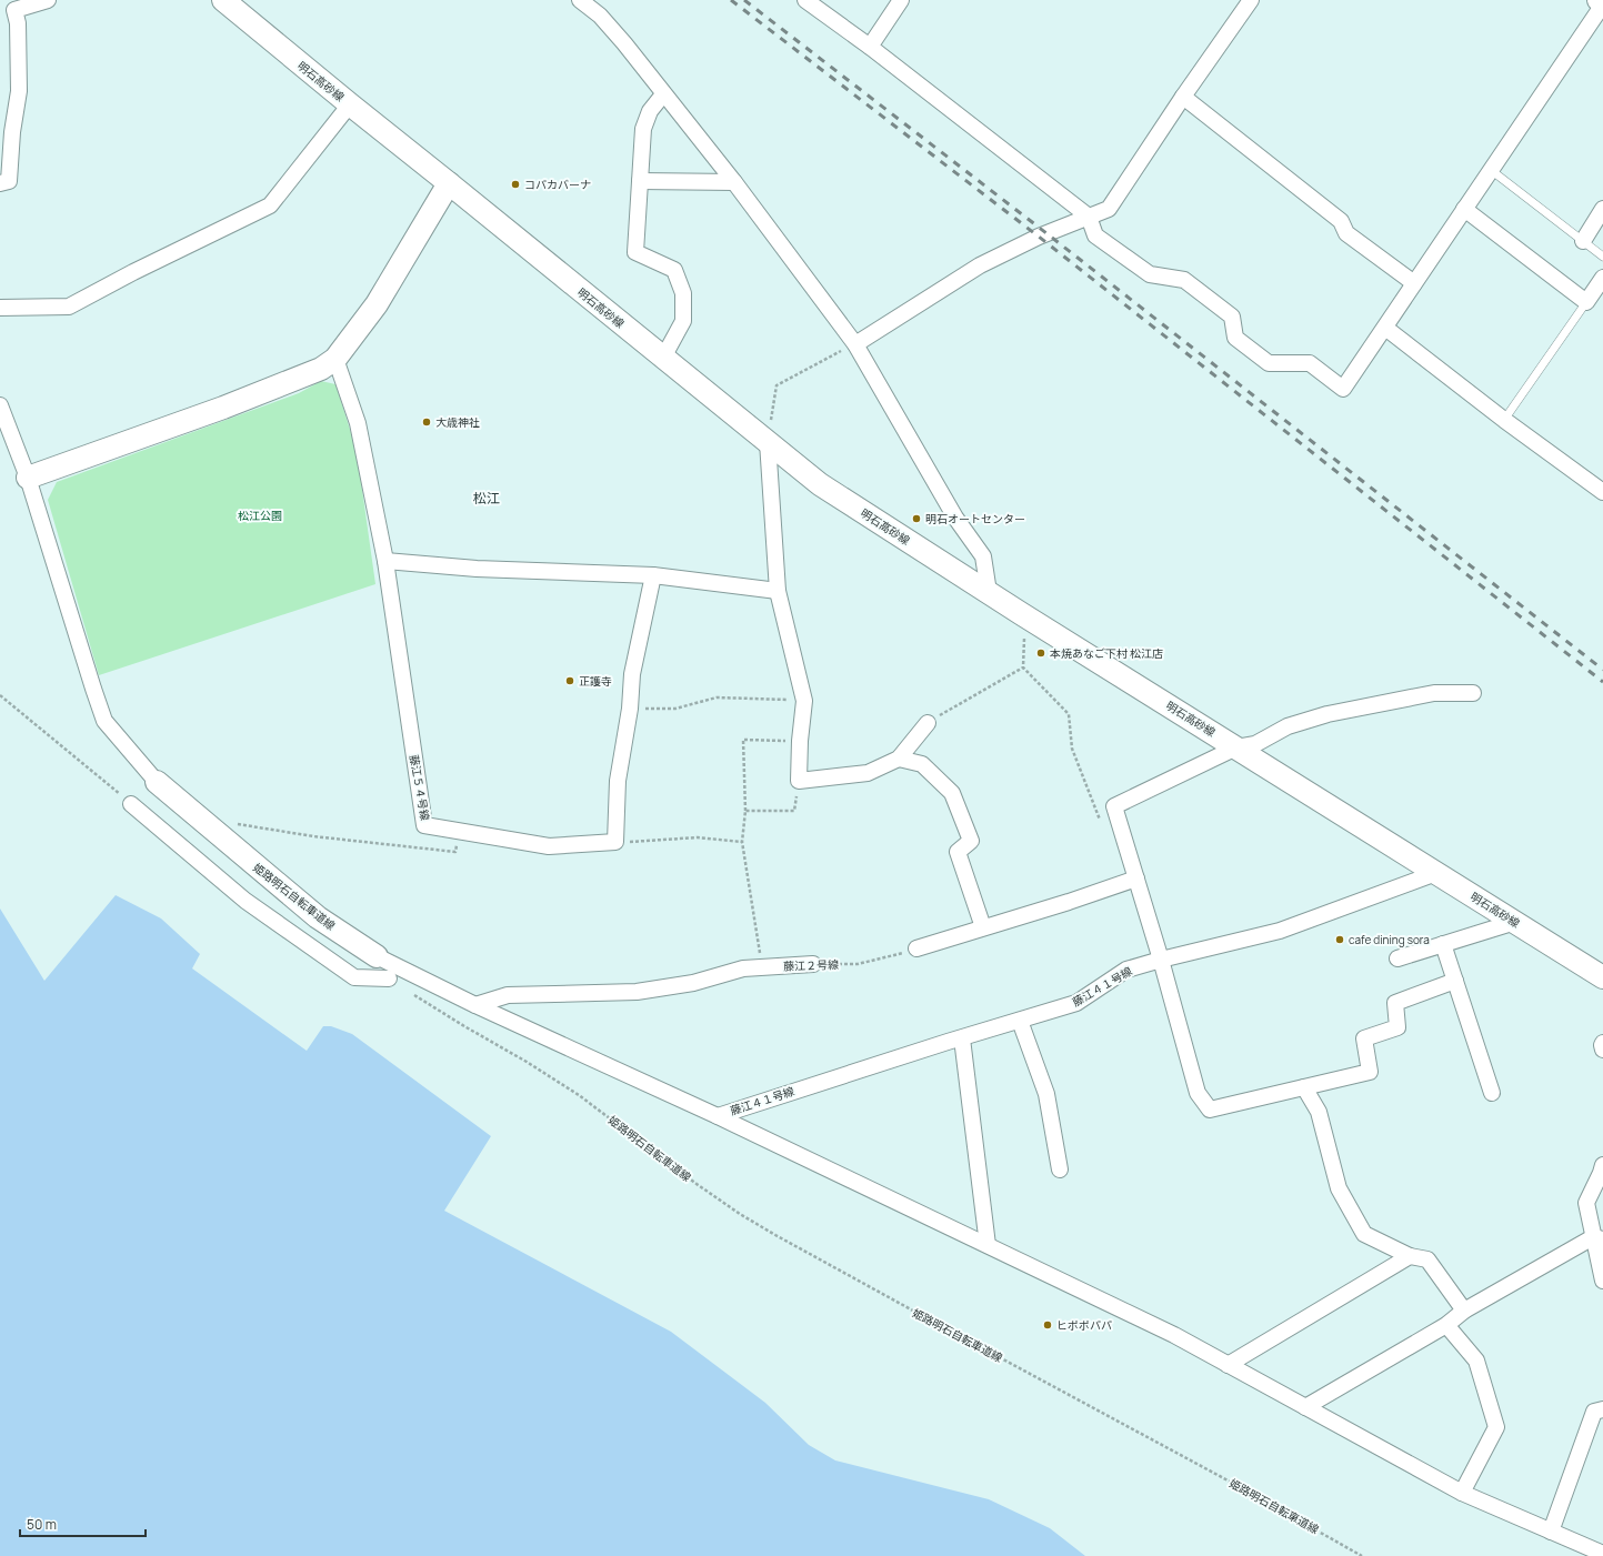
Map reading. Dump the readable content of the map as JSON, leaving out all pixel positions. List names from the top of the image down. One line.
{"streets":{"main road":["明石高砂線","姫路明石自転車道線"],"street":["藤江５４号線","藤江２号線","藤江４１号線"]},"crossings":[["明石高砂線","藤江４１号線"]],"districts":["松江"],"parks":["松江公園"],"places":["コパカバーナ","大歳神社","明石オートセンター","本焼あなご下村 松江店","正護寺","cafe dining sora","ヒポポパパ"],"scale_bar":"50 m"}
